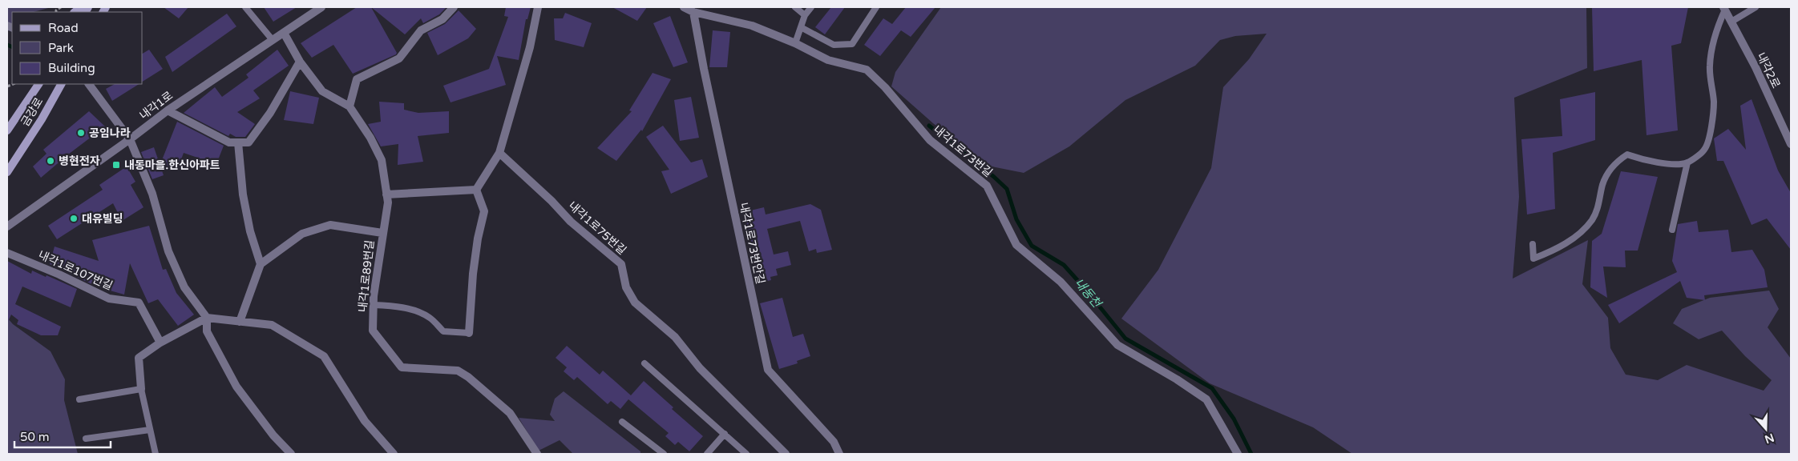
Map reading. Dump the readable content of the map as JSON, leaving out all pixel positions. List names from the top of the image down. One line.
{"streets":{"main road":["금강로"],"street":["내각2로","내각1로","내각1로73번길","내각1로75번길","내각1로73번안길","내각1로107번길","내각1로89번길"]},"crossings":[["내각1로","내각1로89번길"],["내각1로73번길","내각1로73번안길"]],"water":["내동천"],"places":{"other":["공임나라","병현전자","대유빌딩"],"transit":["내동마을.한신아파트"]},"legend":["Road","Park","Building"],"scale_bar":"50 m","north":"bottom"}
